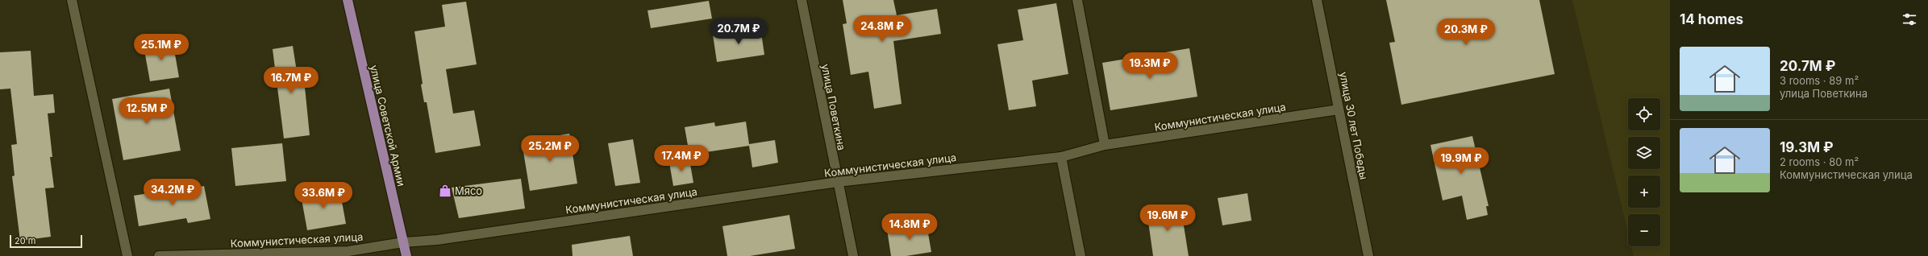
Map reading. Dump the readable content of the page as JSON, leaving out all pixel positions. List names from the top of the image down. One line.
{"streets":{"main road":["улица Советской Армии"],"street":["улица Поветкина","Коммунистическая улица","улица 30 лет Победы"]},"crossings":[["улица Поветкина","Коммунистическая улица"],["Коммунистическая улица","улица Советской Армии"],["Коммунистическая улица","улица 30 лет Победы"]],"places":{"shop":["Мясо"]},"scale_bar":"20 m","page":{"heading":"14 homes","price":["24.8M ₽","20.7M ₽","20.3M ₽","25.1M ₽","19.3M ₽","16.7M ₽","12.5M ₽","25.2M ₽","17.4M ₽","19.9M ₽","34.2M ₽","33.6M ₽","19.6M ₽","14.8M ₽"],"list":[{"name":"20.7M ₽","note":"3 rooms · 89 m² · улица Поветкина"},{"name":"19.3M ₽","note":"2 rooms · 80 m² · Коммунистическая улица"}],"map_buttons":["+","−"],"scale":"20 m"}}
